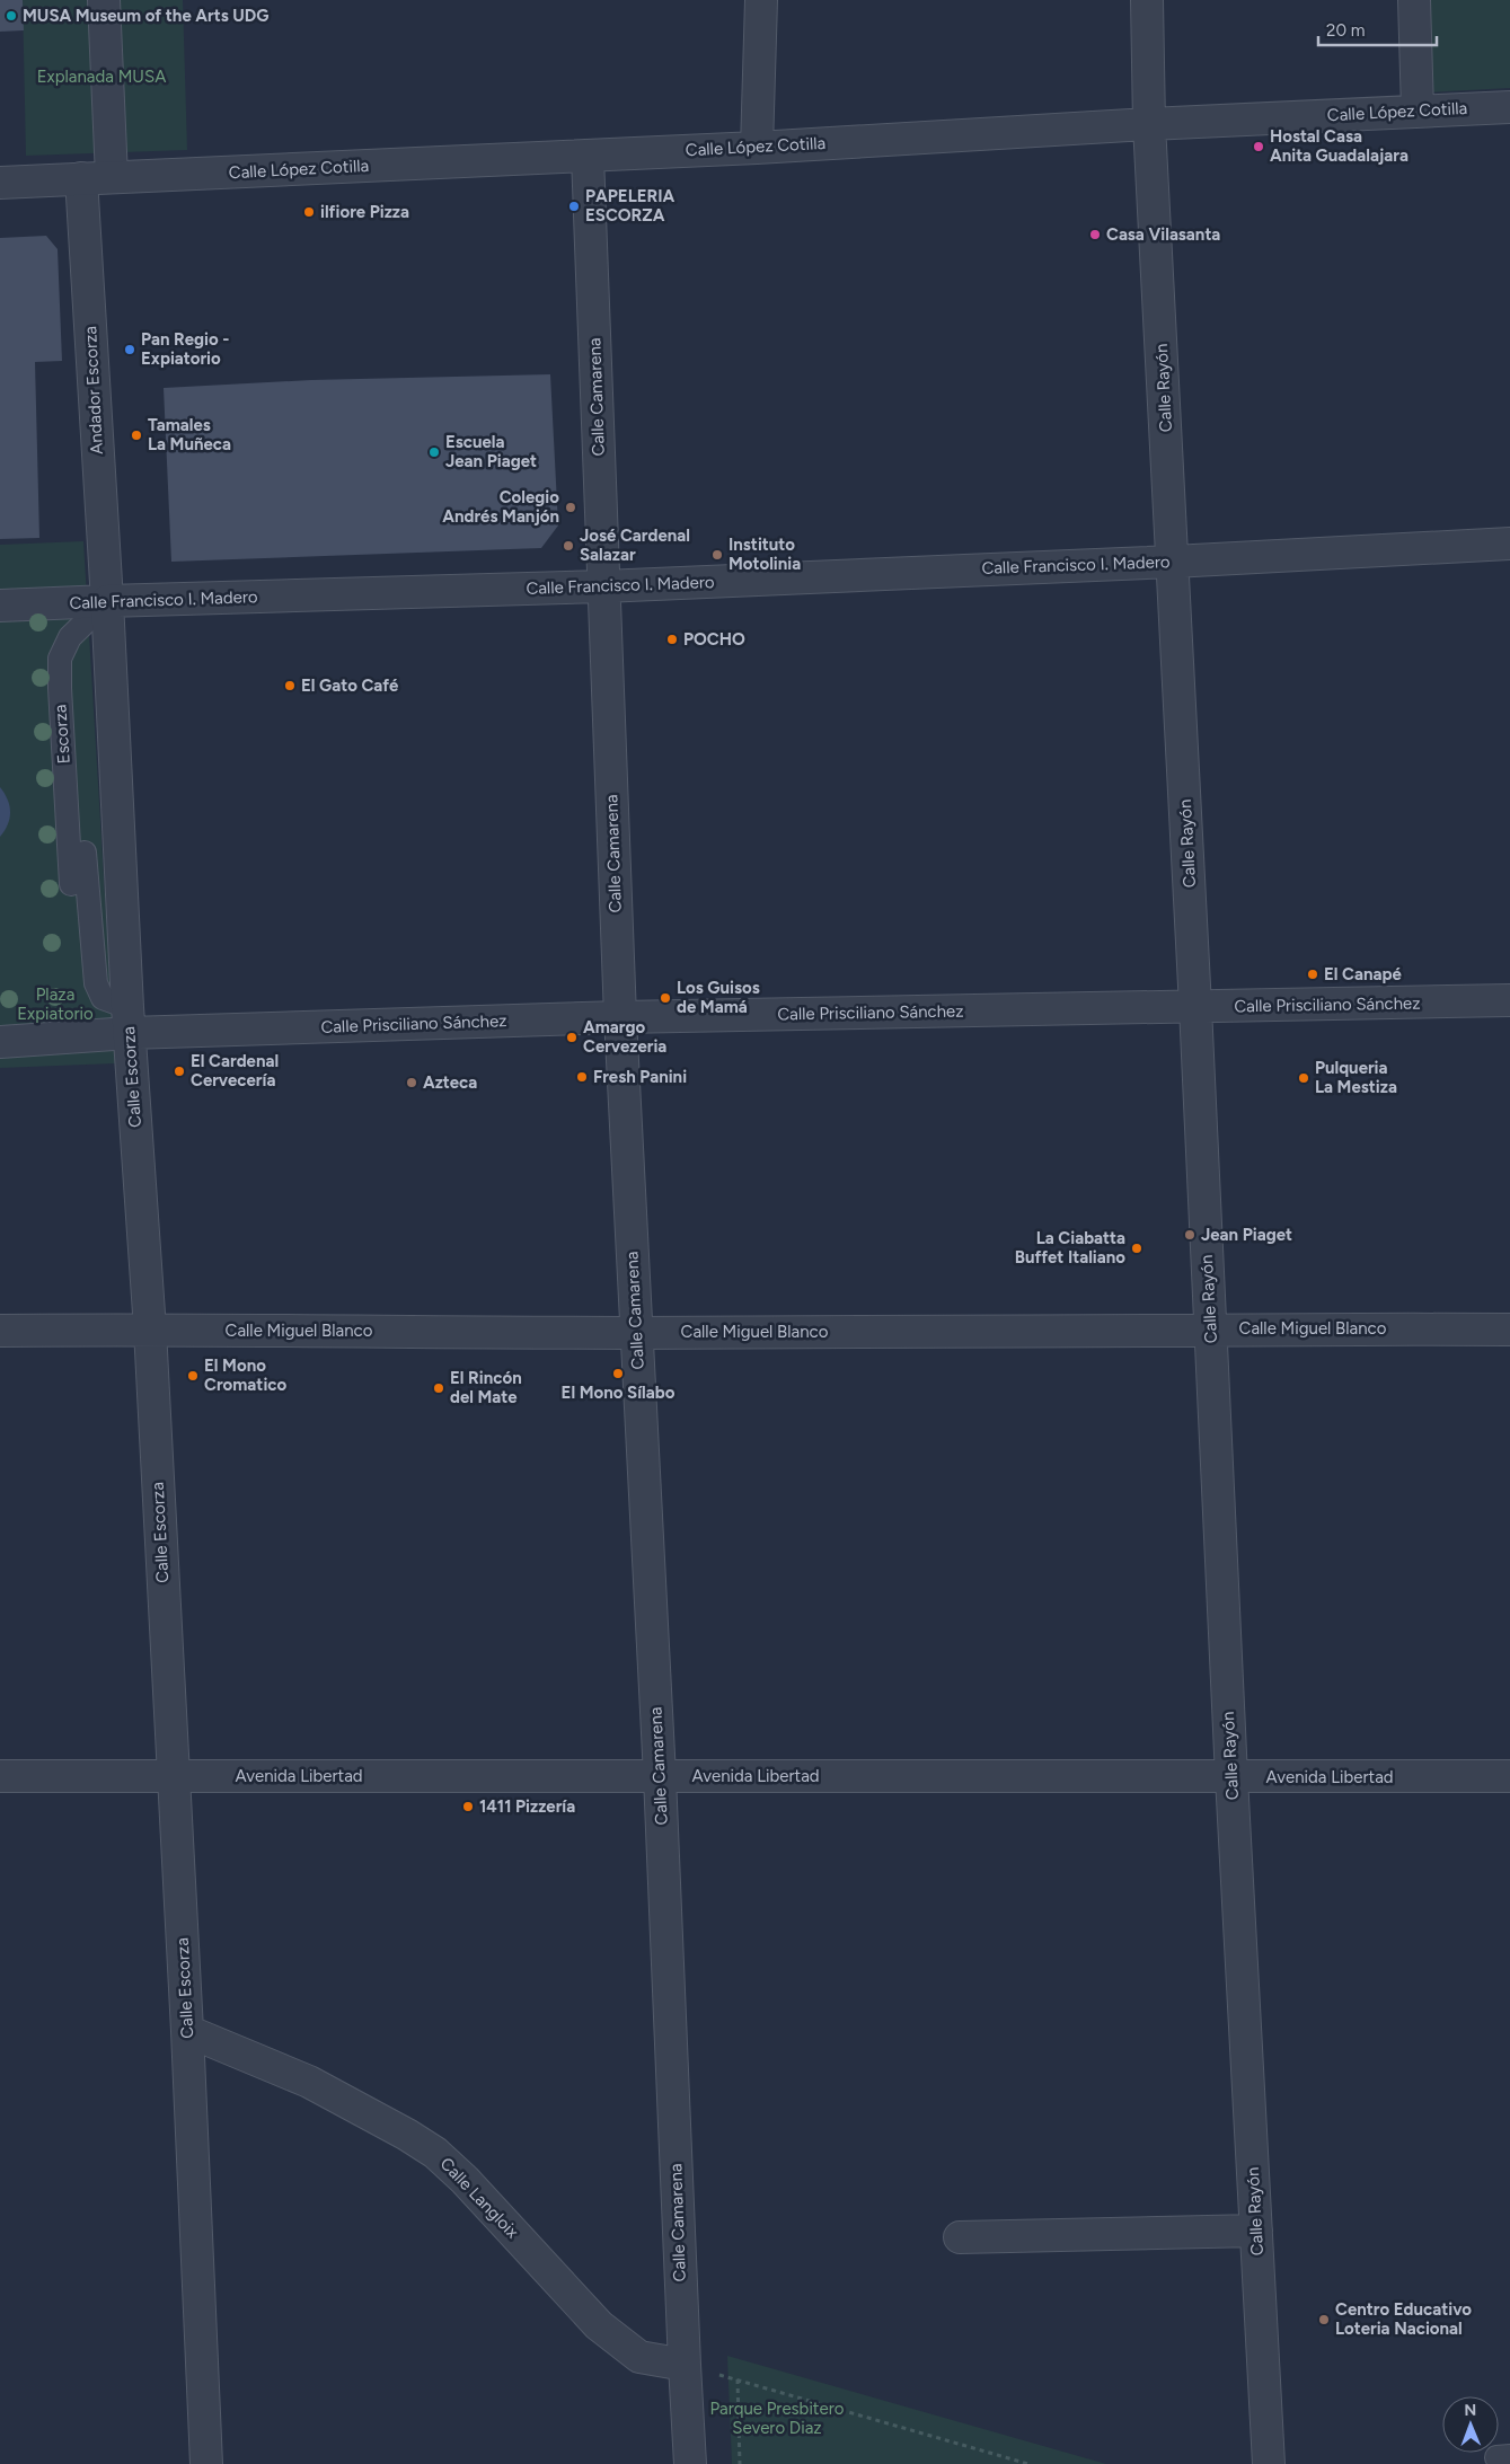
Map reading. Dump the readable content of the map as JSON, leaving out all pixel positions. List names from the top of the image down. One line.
{"streets":{"street":["Calle López Cotilla","Calle Rayón","Andador Escorza","Calle Camarena","Calle Francisco I. Madero","Calle Prisciliano Sánchez","Calle Escorza","Calle Miguel Blanco","Avenida Libertad","Calle Langloix"],"lane":["Escorza"]},"crossings":[["Calle López Cotilla","Calle Rayón"],["Calle López Cotilla","Andador Escorza"],["Calle López Cotilla","Calle Camarena"],["Calle Rayón","Calle Francisco I. Madero"],["Calle Rayón","Calle Prisciliano Sánchez"],["Calle Rayón","Calle Miguel Blanco"],["Calle Rayón","Avenida Libertad"],["Andador Escorza","Calle Francisco I. Madero"],["Andador Escorza","Escorza"],["Andador Escorza","Calle Escorza"],["Calle Camarena","Calle Francisco I. Madero"],["Calle Camarena","Calle Prisciliano Sánchez"],["Calle Camarena","Calle Miguel Blanco"],["Calle Camarena","Avenida Libertad"],["Calle Camarena","Calle Langloix"],["Calle Francisco I. Madero","Escorza"],["Calle Francisco I. Madero","Calle Escorza"],["Escorza","Calle Escorza"],["Calle Prisciliano Sánchez","Calle Escorza"],["Calle Escorza","Calle Miguel Blanco"],["Calle Escorza","Avenida Libertad"],["Calle Escorza","Calle Langloix"]],"parks":["Explanada MUSA","Plaza Expiatorio","Parque Presbitero Severo Diaz"],"places":["MUSA Museum of the Arts UDG","Hostal Casa Anita Guadalajara","PAPELERIA ESCORZA","ilfiore Pizza","Casa Vilasanta","Pan Regio - Expiatorio","Tamales La Muñeca","Escuela Jean Piaget","Colegio Andrés Manjón","José Cardenal Salazar","Instituto Motolinia","POCHO","El Gato Café","El Canapé","Los Guisos de Mamá","Amargo Cervezeria","El Cardenal Cervecería","Fresh Panini","Pulqueria La Mestiza","Azteca","Jean Piaget","La Ciabatta Buffet Italiano","El Mono Sílabo","El Mono Cromatico","El Rincón del Mate","1411 Pizzería","Centro Educativo Loteria Nacional"],"scale_bar":"20 m","north":"top"}
